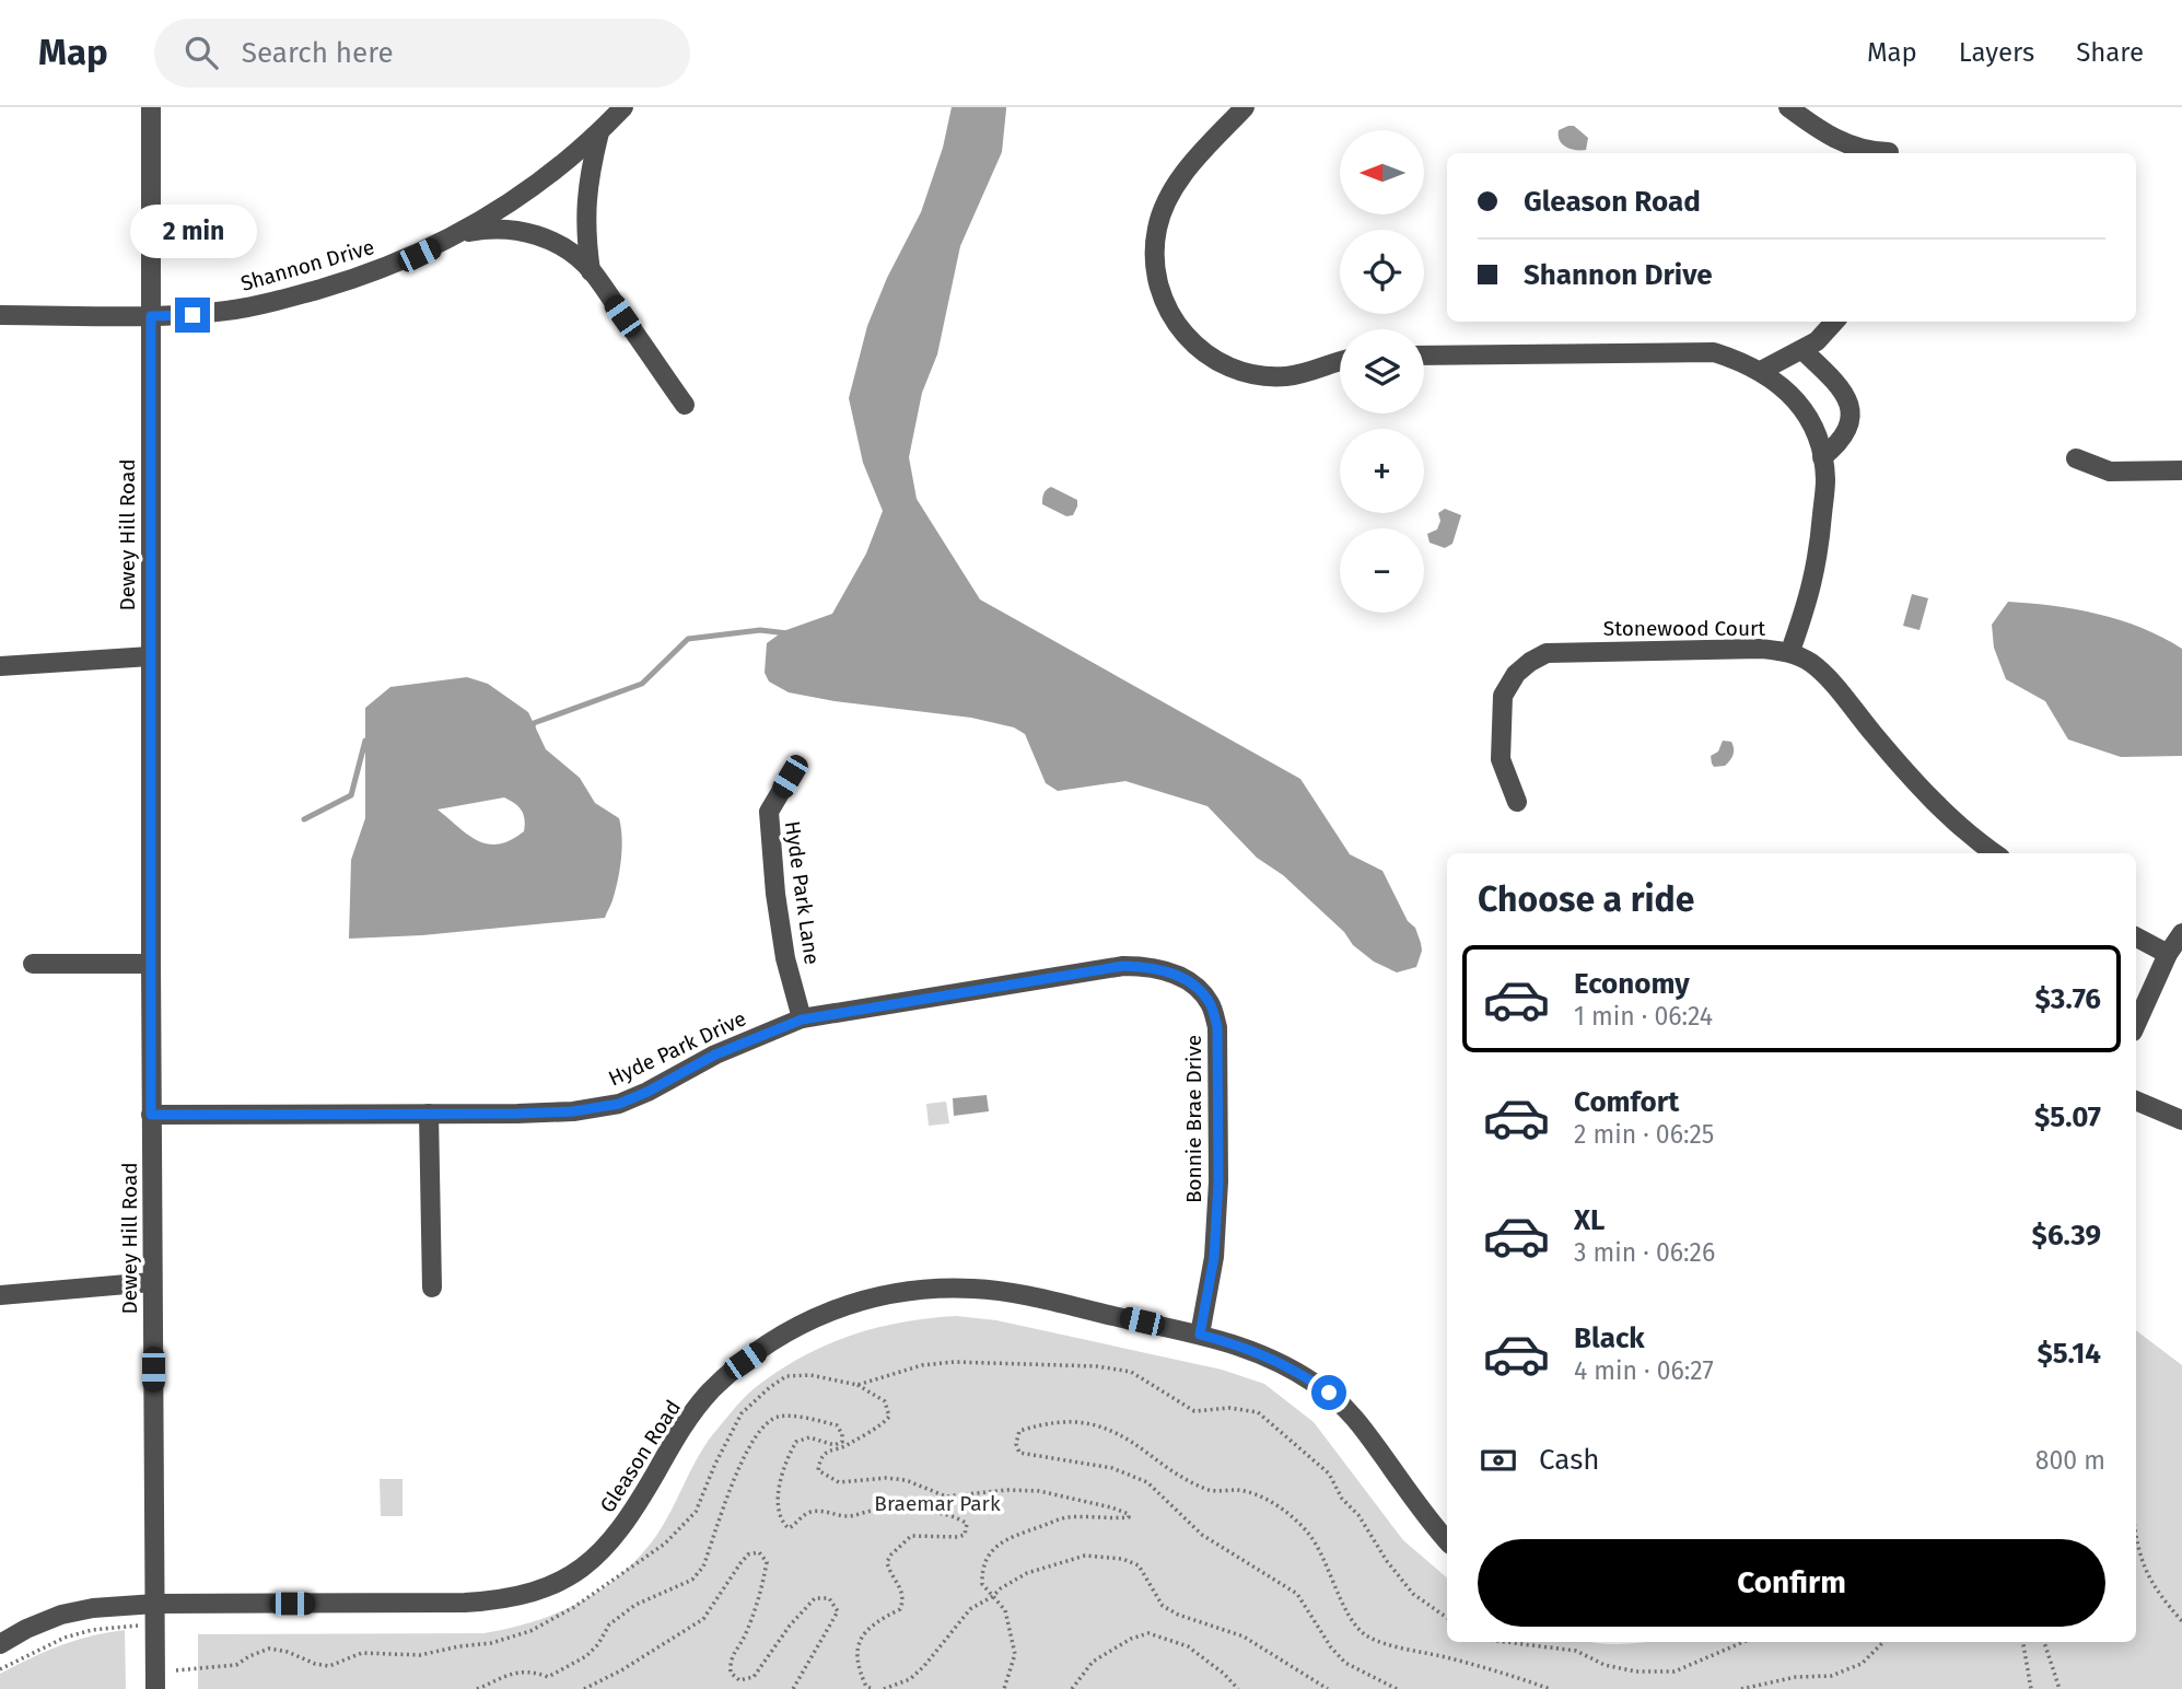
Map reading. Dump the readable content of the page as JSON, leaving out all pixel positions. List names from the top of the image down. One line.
{"streets":{"street":["Shannon Drive","Dewey Hill Road","Stonewood Court","Hyde Park Lane","Hyde Park Drive","Bonnie Brae Drive","Gleason Road"]},"crossings":[["Shannon Drive","Dewey Hill Road"],["Dewey Hill Road","Hyde Park Drive"],["Dewey Hill Road","Gleason Road"],["Hyde Park Lane","Hyde Park Drive"],["Hyde Park Drive","Bonnie Brae Drive"],["Bonnie Brae Drive","Gleason Road"]],"parks":["Braemar Park"],"north":"left","page":{"header":"Map","search":"Search here","nav":["Map","Layers","Share"],"map_buttons":["+","−"],"banner":["Gleason Road","Shannon Drive"],"bubble":"2 min","heading":"Choose a ride","list":[{"name":"Economy","note":"1 min · 06:24","value":"$3.76"},{"name":"Comfort","note":"2 min · 06:25","value":"$5.07"},{"name":"XL","note":"3 min · 06:26","value":"$6.39"},{"name":"Black","note":"4 min · 06:27","value":"$5.14"}],"pay":["Cash","800 m"],"buttons":"Confirm"}}
